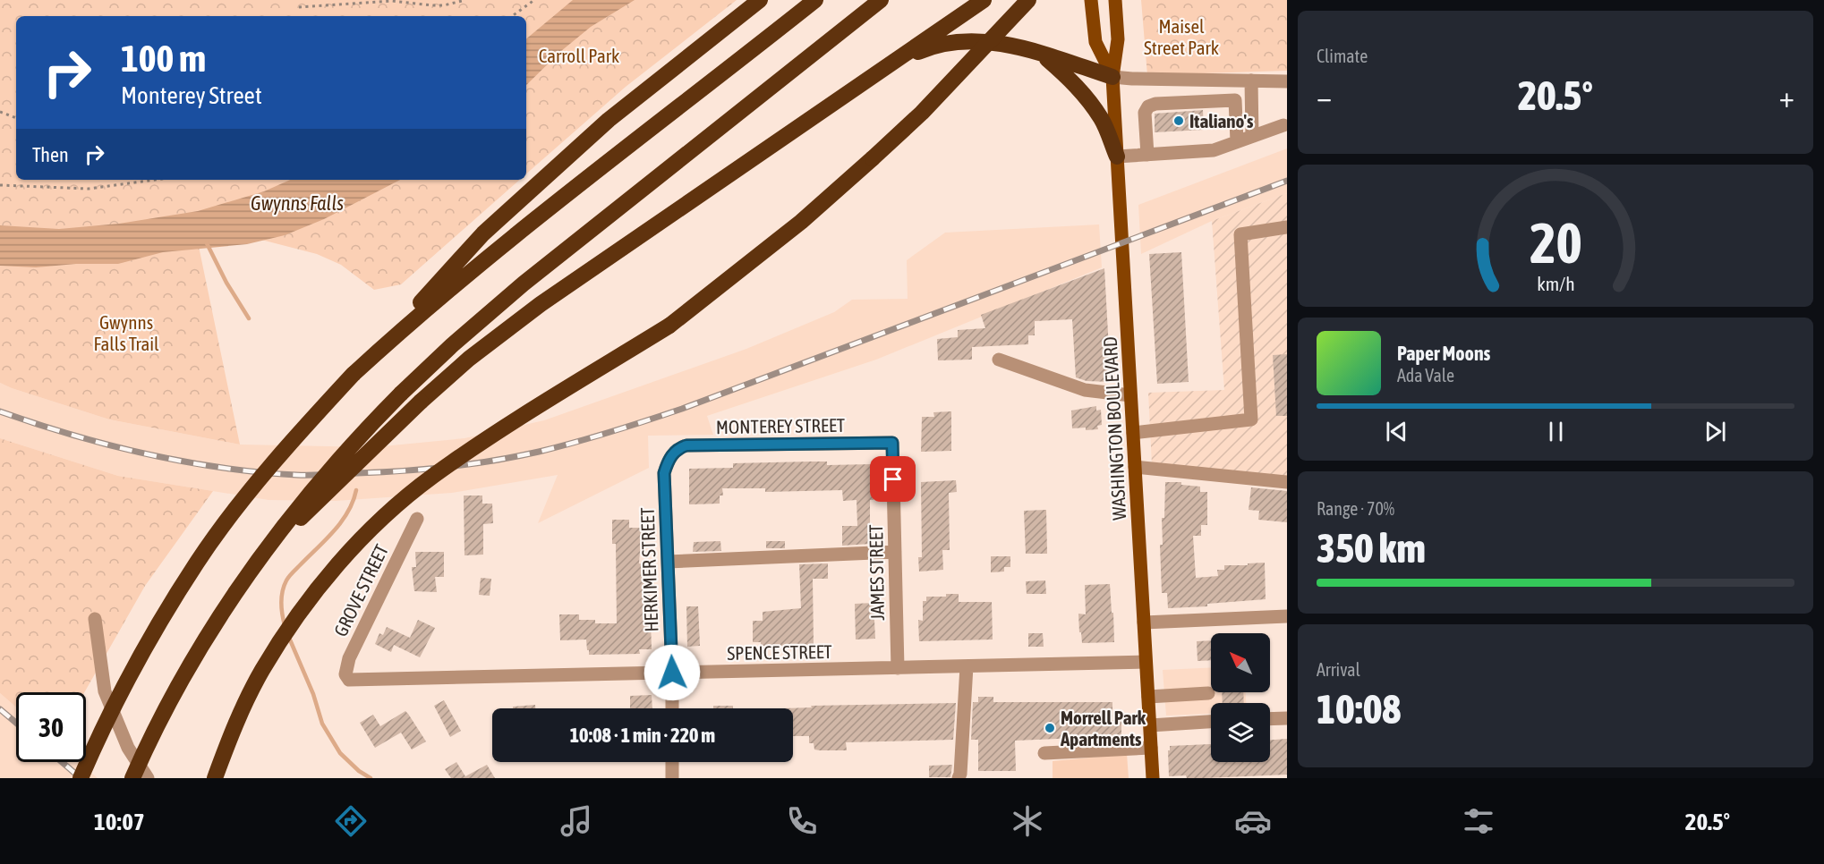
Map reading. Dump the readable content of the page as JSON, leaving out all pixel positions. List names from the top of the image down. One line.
{"streets":{"main road":["WASHINGTON BOULEVARD"],"street":["MONTEREY STREET","HERKIMER STREET","JAMES STREET","GROVE STREET","SPENCE STREET"]},"crossings":[["MONTEREY STREET","HERKIMER STREET"],["MONTEREY STREET","JAMES STREET"],["WASHINGTON BOULEVARD","SPENCE STREET"],["HERKIMER STREET","SPENCE STREET"],["JAMES STREET","SPENCE STREET"],["GROVE STREET","SPENCE STREET"]],"water":["Gwynns Falls"],"parks":["Maisel Street Park","Carroll Park","Gwynns Falls Trail"],"places":["Italiano's","Morrell Park Apartments"],"north":"top left","page":{"tile":["Climate",["Range · 70%","350 km"],["Arrival","10:08"]],"turn":["100 m","Monterey Street"],"heat":["−","20.5°","+"],"then":"Then","song":["Paper Moons","Ada Vale"],"limit":"30","trip":"10:08 · 1 min · 220 m","tabs":["10:07","20.5°"],"gauge":["20","km/h"]}}
